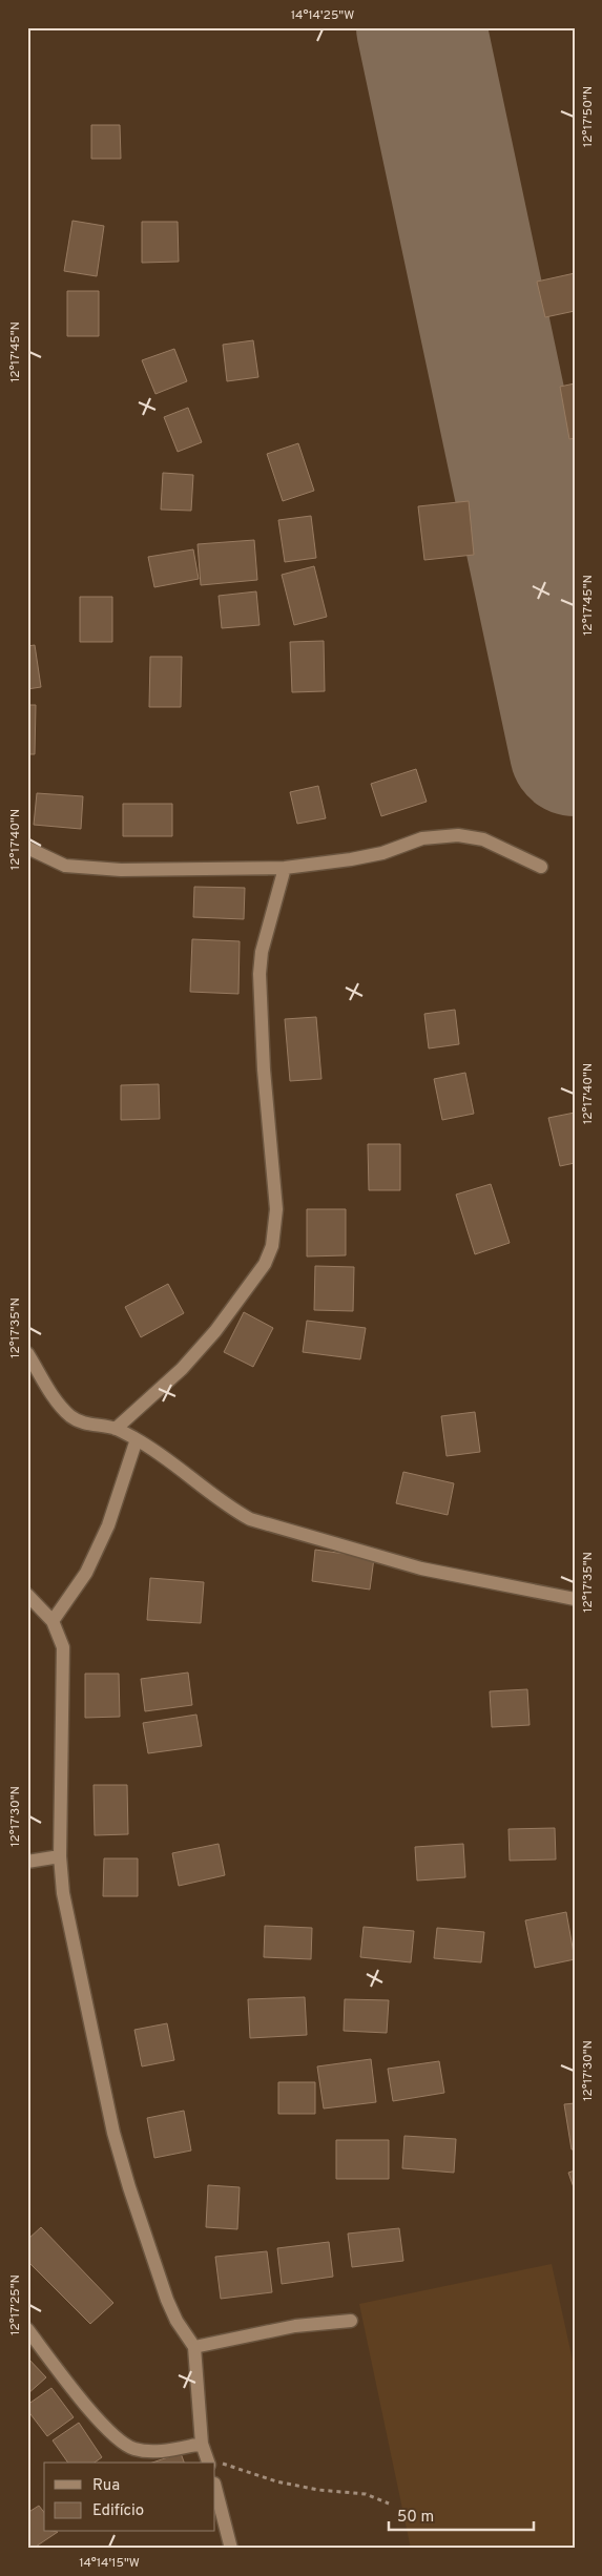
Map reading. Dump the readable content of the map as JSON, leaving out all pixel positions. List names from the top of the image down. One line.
{"legend":["Rua","Edifício"],"scale_bar":"50 m","coordinates":["14°14'25\"W","12°17'50\"N","12°17'45\"N","12°17'40\"N","12°17'35\"N","12°17'30\"N","12°17'25\"N","14°14'15\"W"]}
